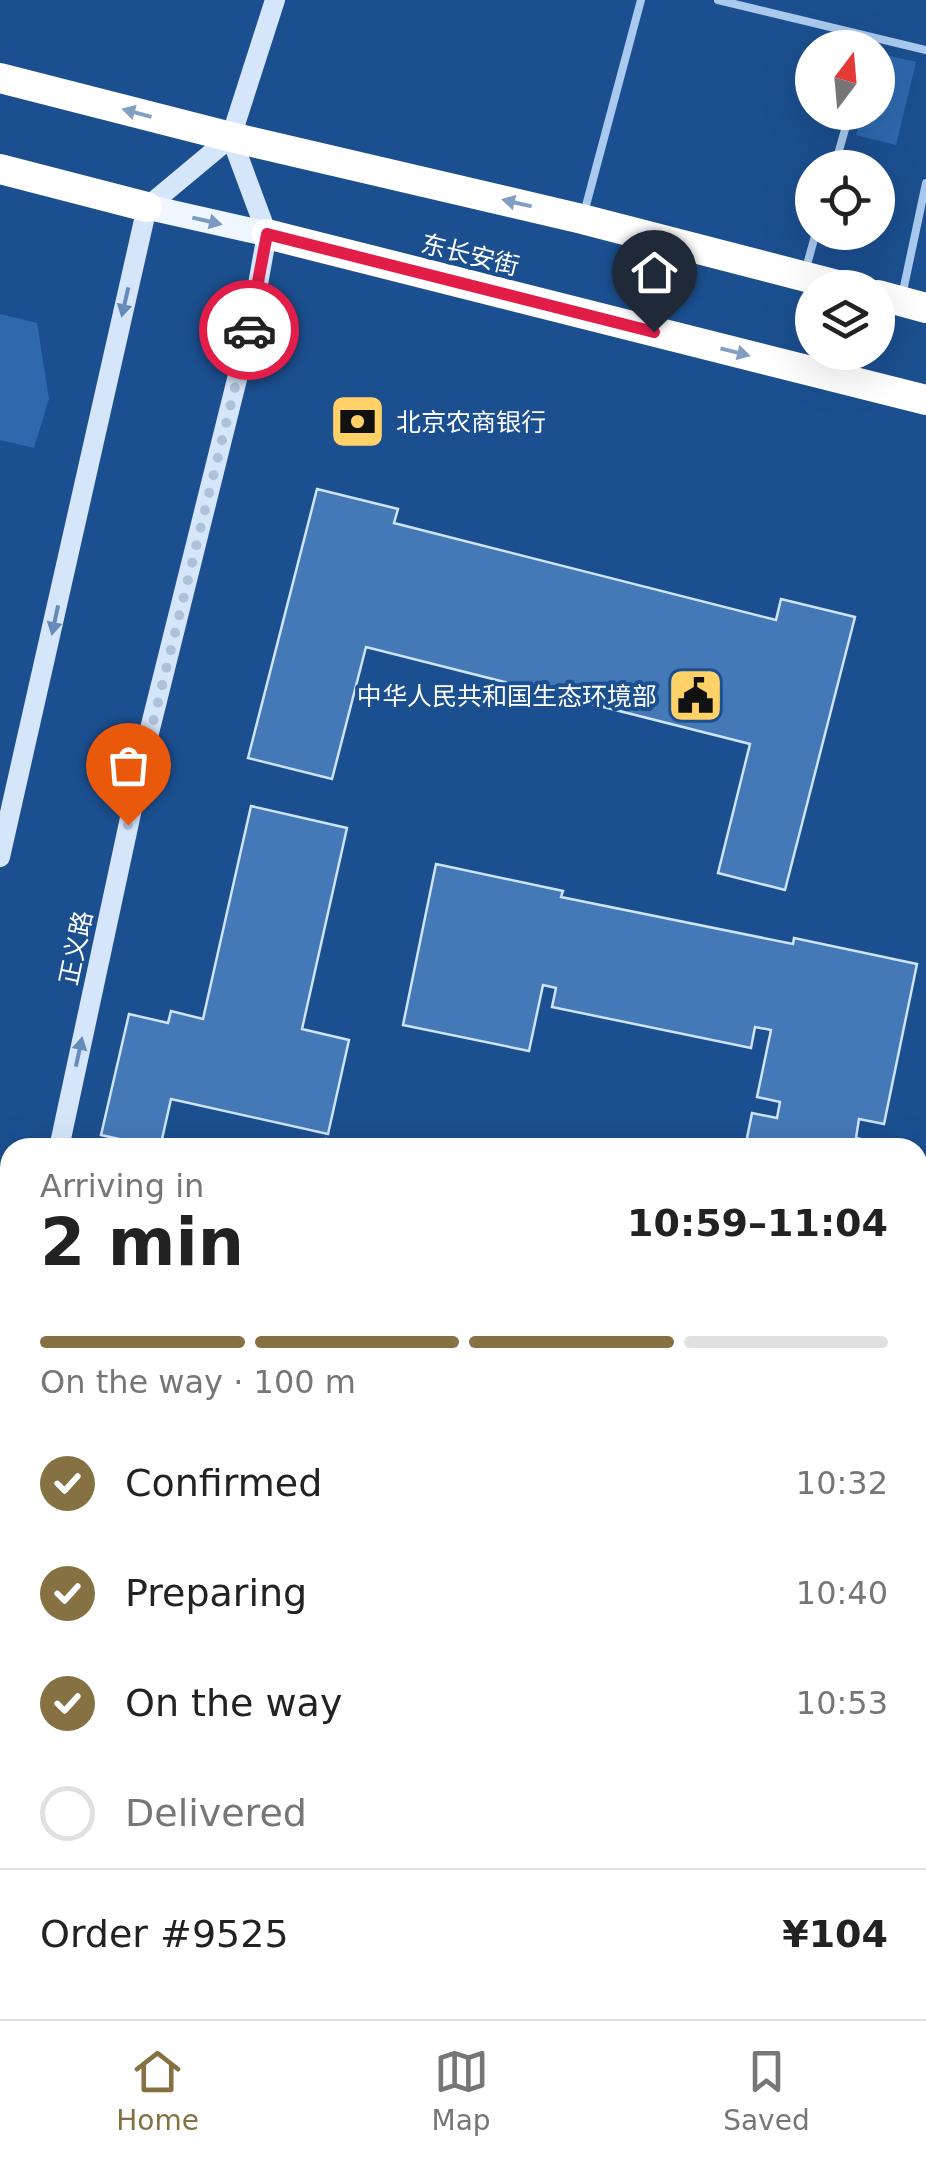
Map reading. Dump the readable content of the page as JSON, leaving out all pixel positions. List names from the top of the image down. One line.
{"streets":{"highway":["东长安街"],"street":["正义路"]},"crossings":[["东长安街","正义路"]],"places":{"bank":["北京农商银行"],"public building":["中华人民共和国生态环境部"]},"north":"top","page":{"heading":["2 min","Arriving in","10:59–11:04"],"panel":["Order #9525","¥104"],"bar":"On the way · 100 m","list":[["Confirmed","10:32"],["Preparing","10:40"],["On the way","10:53"],"Delivered"],"tabs":["Home","Map","Saved"]}}
